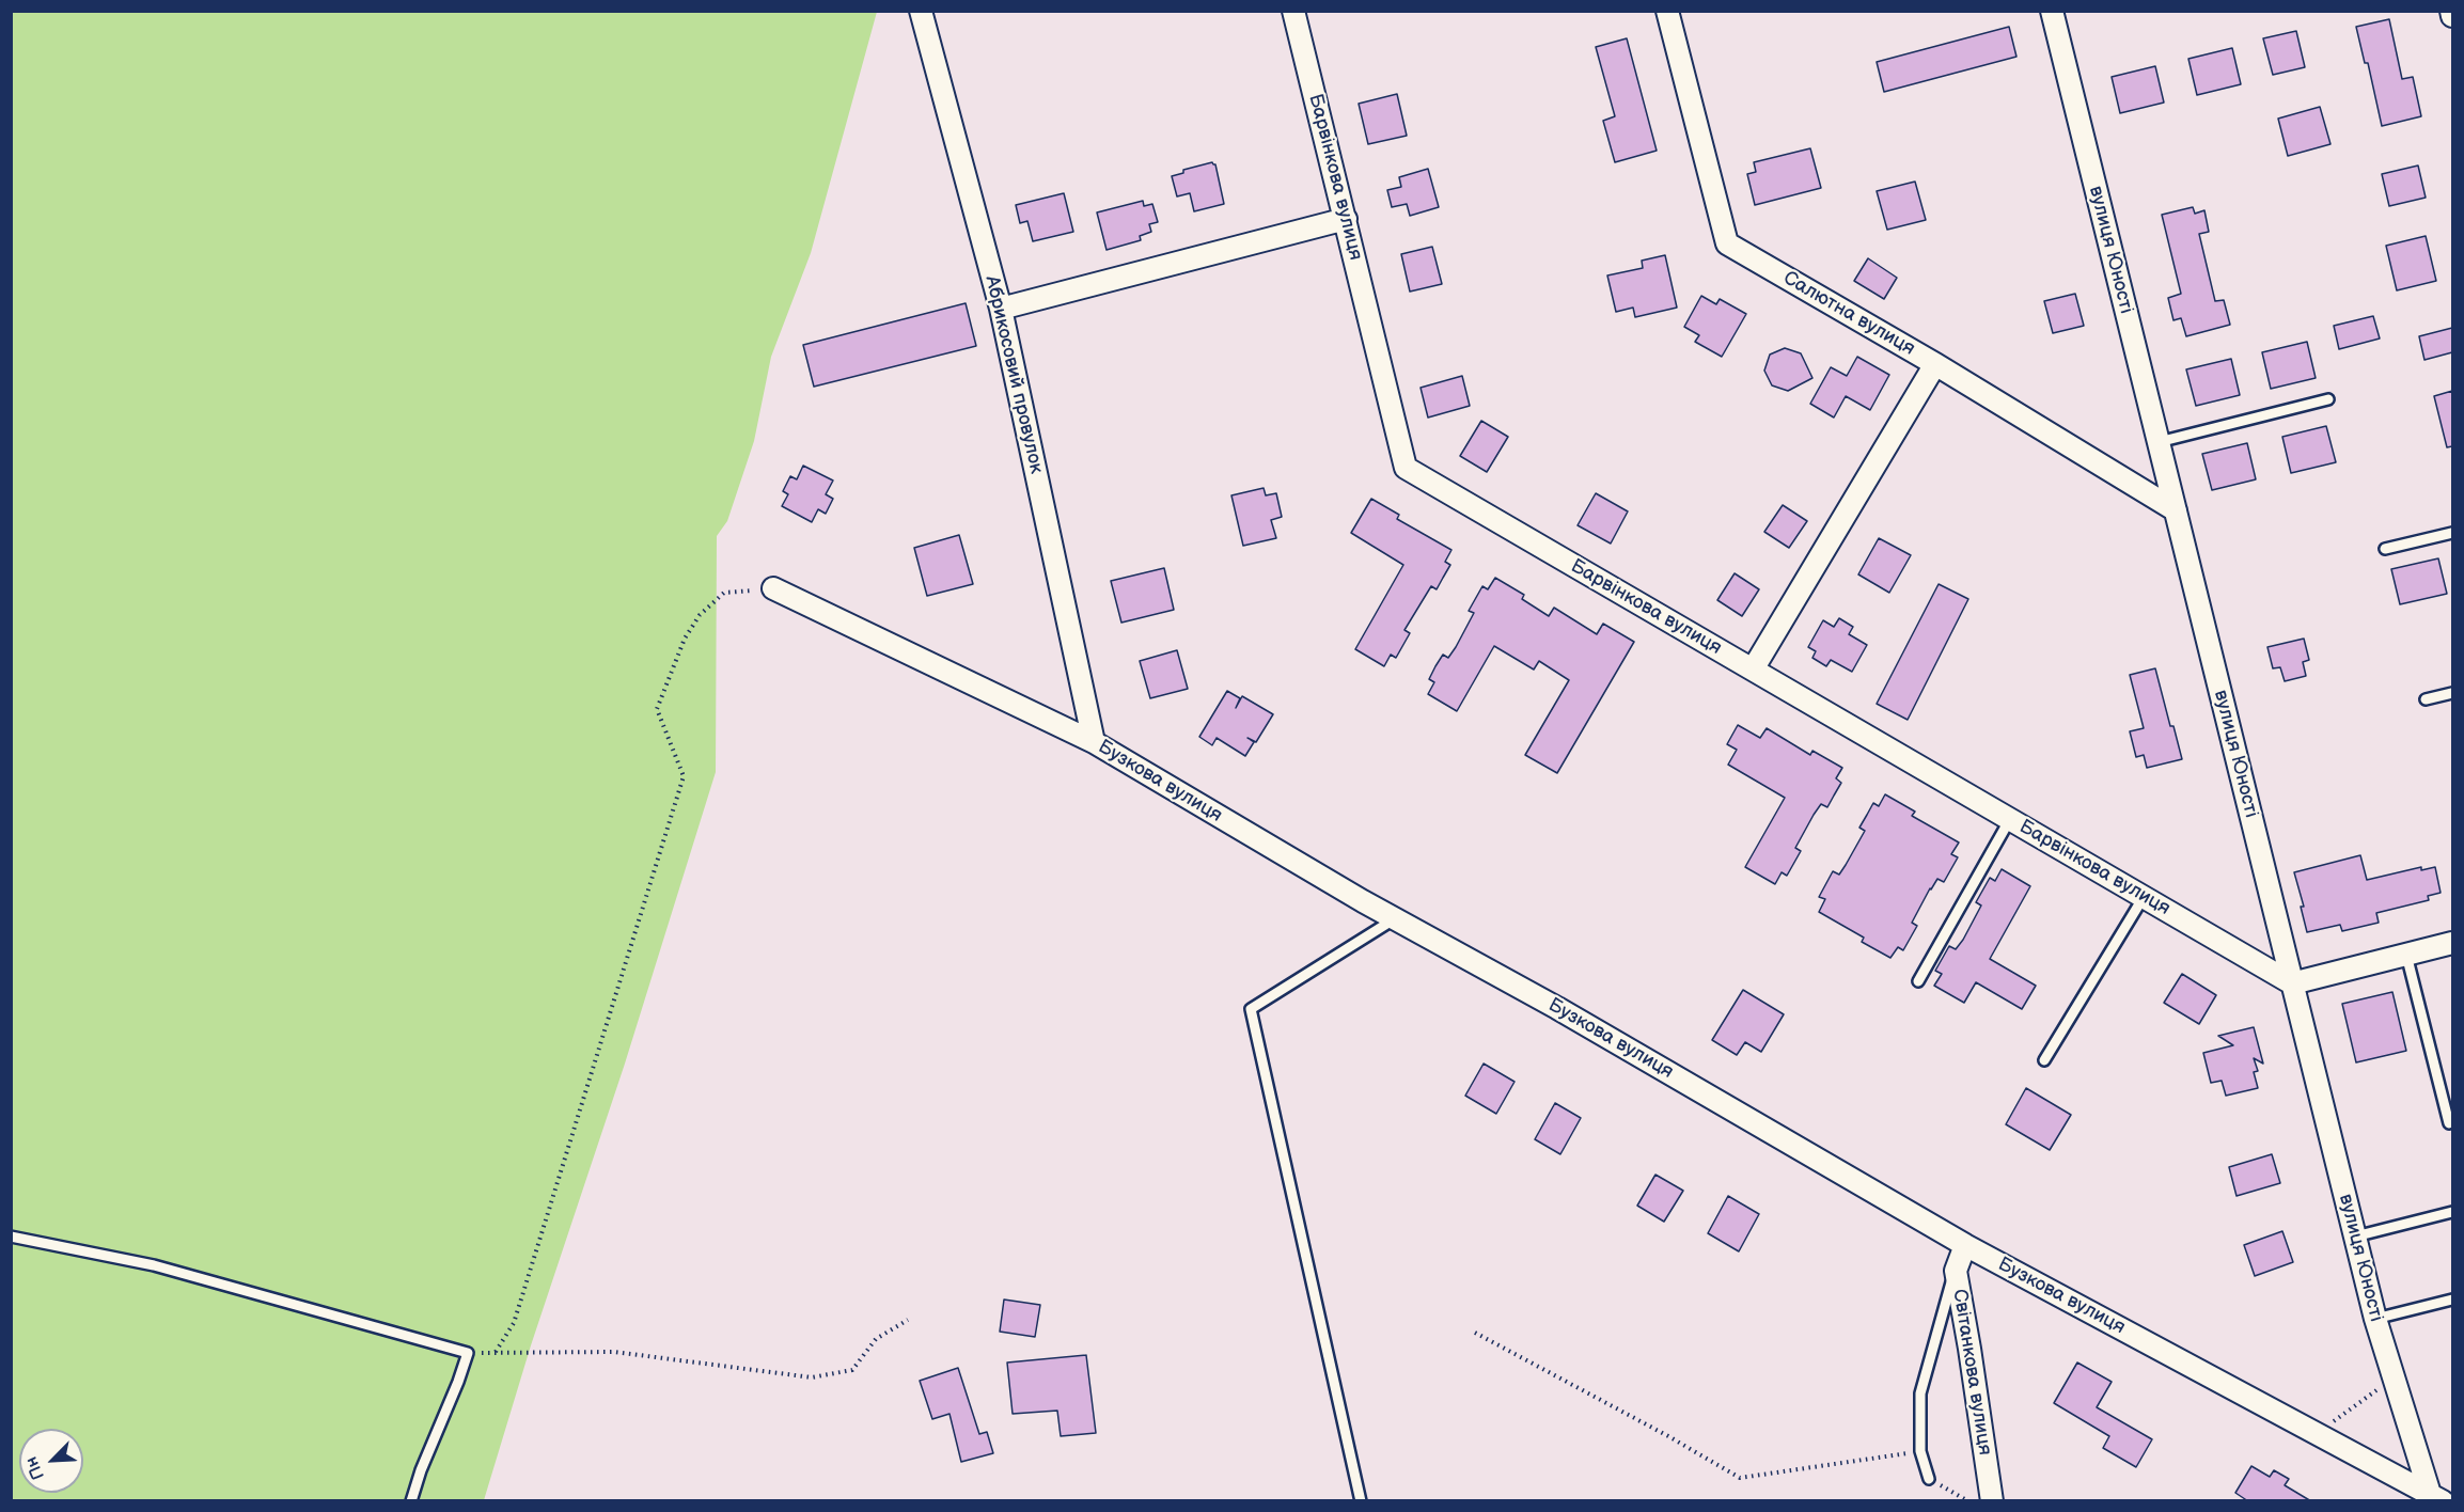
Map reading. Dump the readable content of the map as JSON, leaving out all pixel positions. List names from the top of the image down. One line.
{"streets":{"street":["Барвінкова вулиця","вулиця Юності","Салютна вулиця","Абрикосовий провулок","Бузкова вулиця","Світанкова вулиця"]},"crossings":[["Барвінкова вулиця","вулиця Юності"],["вулиця Юності","Салютна вулиця"],["вулиця Юності","Бузкова вулиця"],["Абрикосовий провулок","Бузкова вулиця"],["Бузкова вулиця","Світанкова вулиця"]],"north":"bottom left"}
